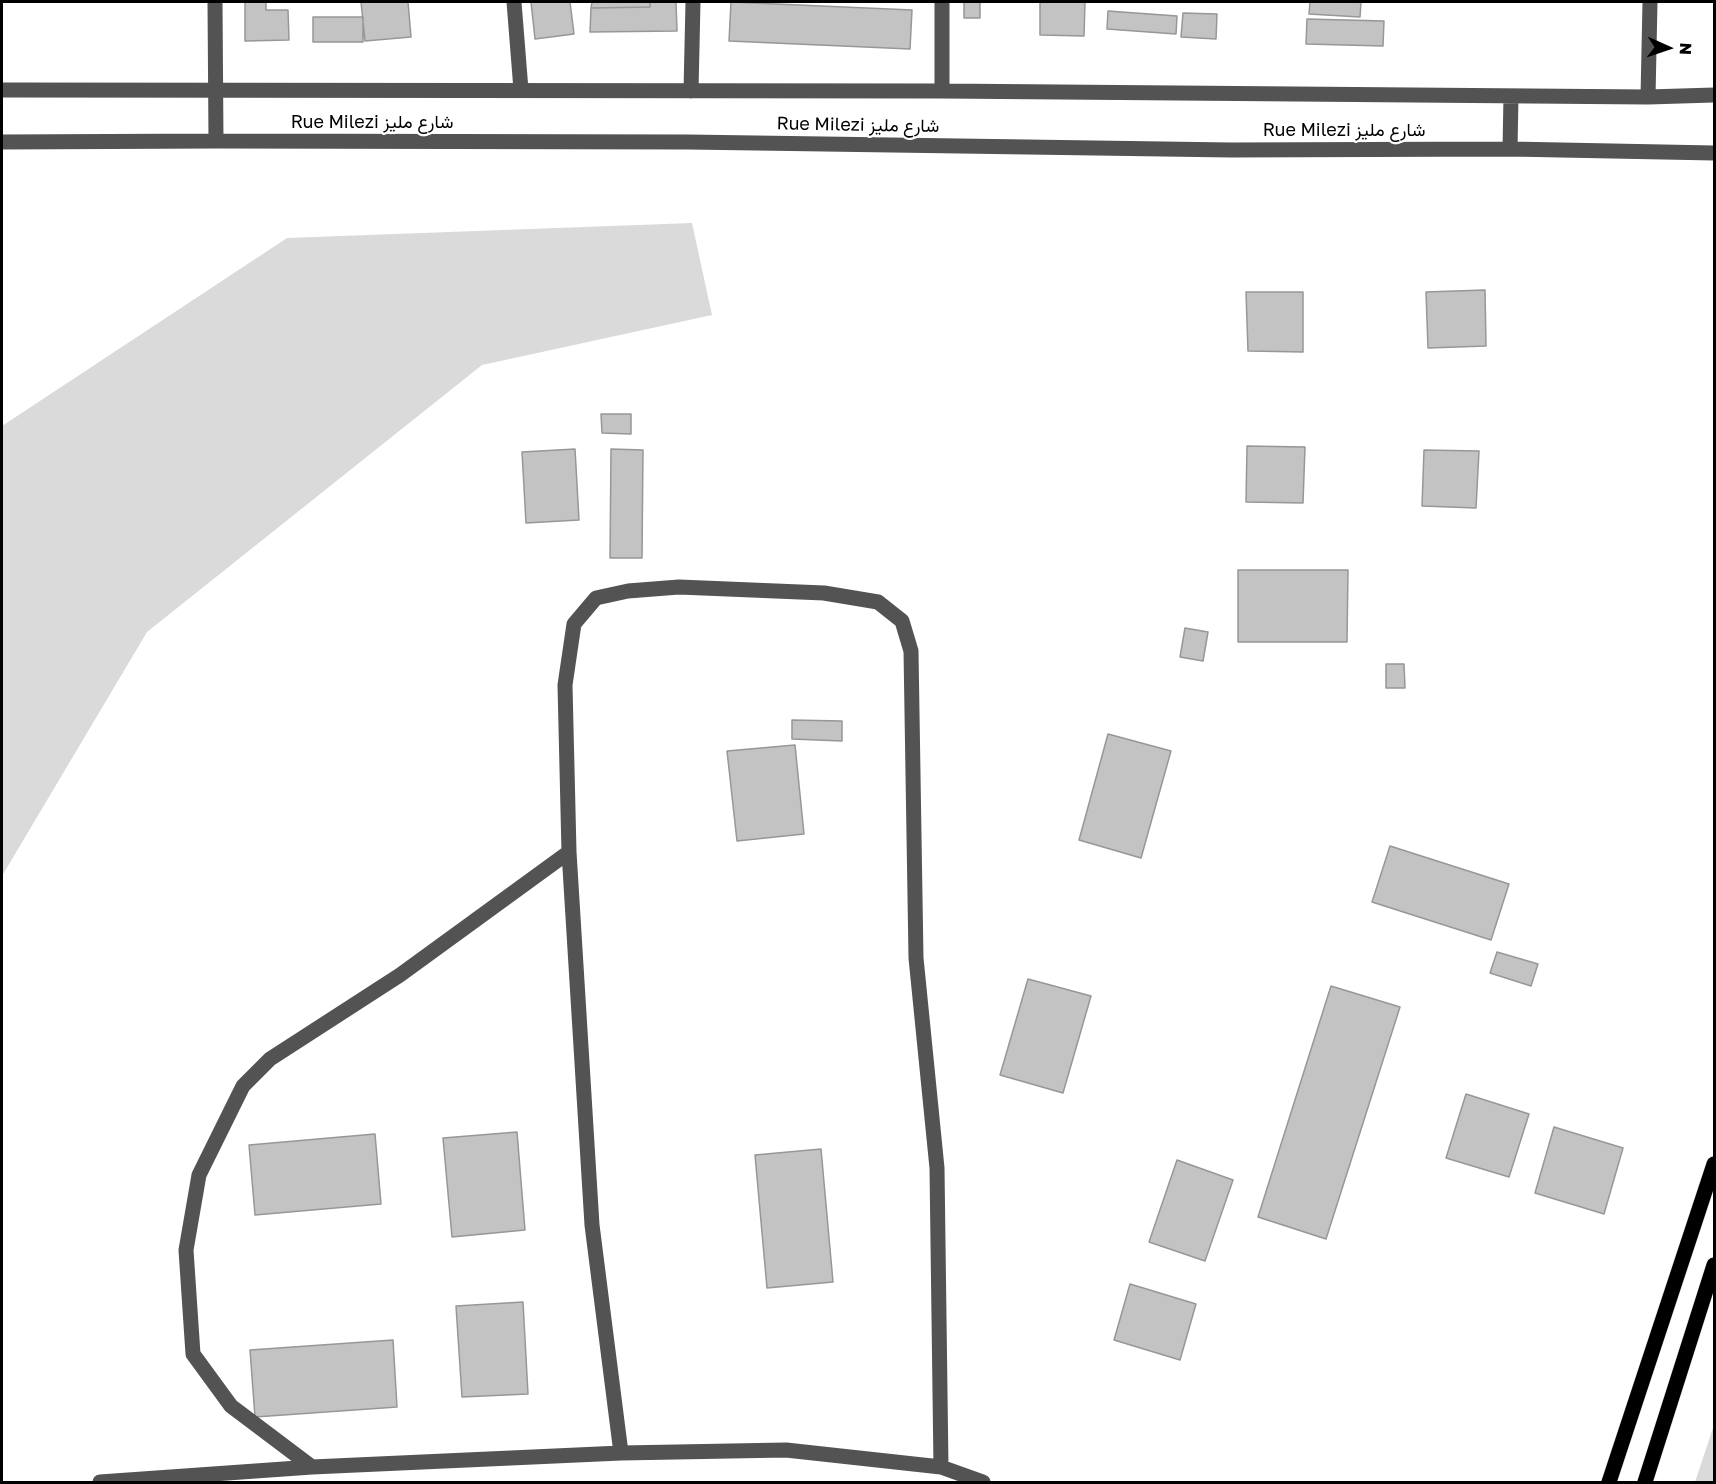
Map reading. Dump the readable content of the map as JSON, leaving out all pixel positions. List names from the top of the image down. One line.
{"streets":{"street":["Rue Milezi شارع مليز"]},"north":"right"}
